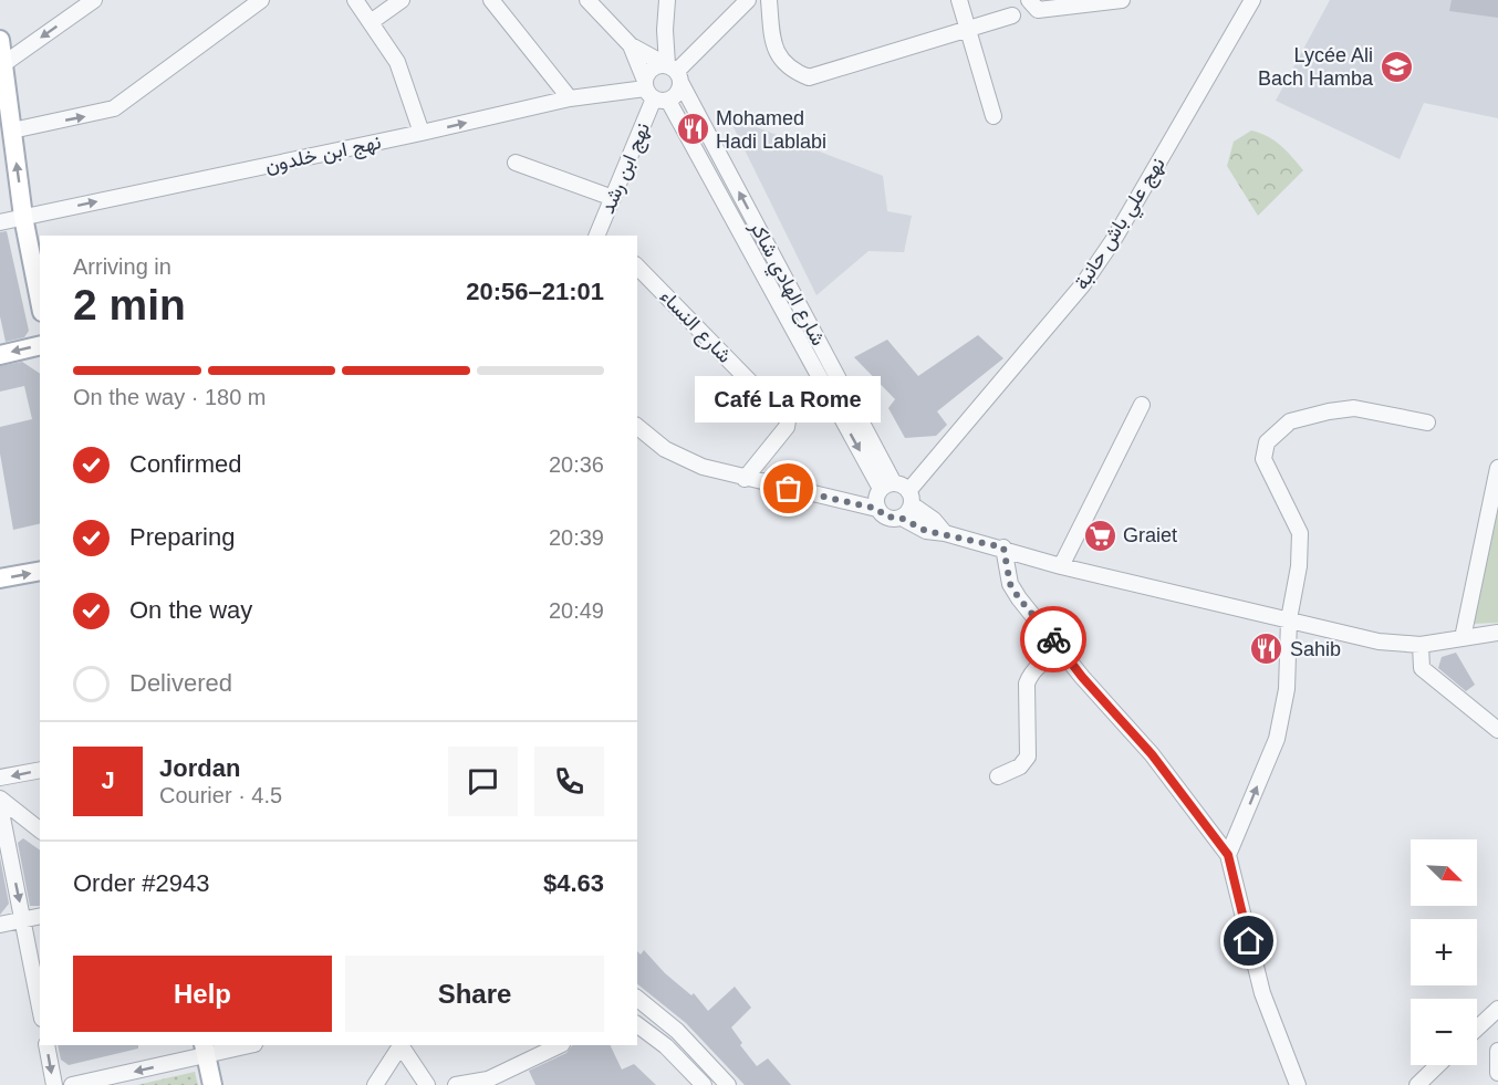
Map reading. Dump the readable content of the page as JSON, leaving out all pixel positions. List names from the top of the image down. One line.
{"streets":{"street":["نهج ابن خلدون","نهج ابن رشد","نهج علي باش حانبة","شارع الهادي شاكر","شارع النساء"]},"crossings":[["نهج ابن خلدون","نهج ابن رشد"],["نهج ابن خلدون","شارع الهادي شاكر"],["نهج ابن رشد","شارع الهادي شاكر"],["نهج علي باش حانبة","شارع الهادي شاكر"]],"places":{"school or university":["Lycée Ali Bach Hamba"],"restaurant":["Mohamed Hadi Lablabi","Sahib"],"other":["Café La Rome"],"supermarket":["Graiet"]},"north":"bottom right","page":{"heading":["2 min","Arriving in","20:56–21:01"],"panel":["Jordan","Courier · 4.5","Order #2943","$4.63"],"bar":"On the way · 180 m","bubble":"Café La Rome","list":[["Confirmed","20:36"],["Preparing","20:39"],["On the way","20:49"],"Delivered"],"round":"J","map_buttons":["+","−"],"buttons":["Help","Share"]}}
